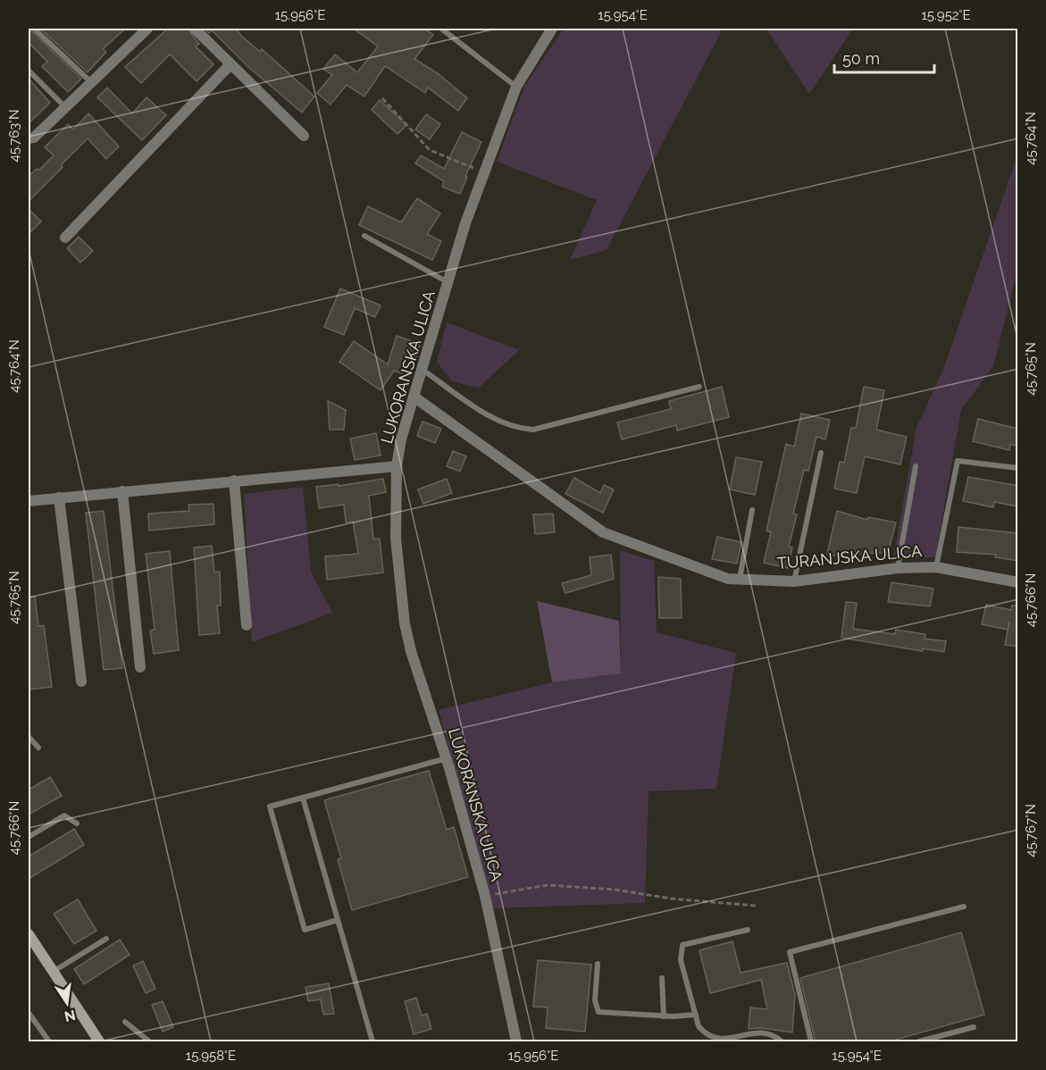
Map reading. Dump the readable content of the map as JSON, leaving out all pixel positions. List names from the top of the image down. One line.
{"streets":{"street":["LUKORANSKA ULICA","TURANJSKA ULICA"]},"crossings":[["LUKORANSKA ULICA","TURANJSKA ULICA"]],"scale_bar":"50 m","north":"bottom","coordinates":["15.956°E","15.954°E","15.952°E","45.763°N","45.764°N","45.765°N","45.766°N","45.767°N","15.958°E"]}
